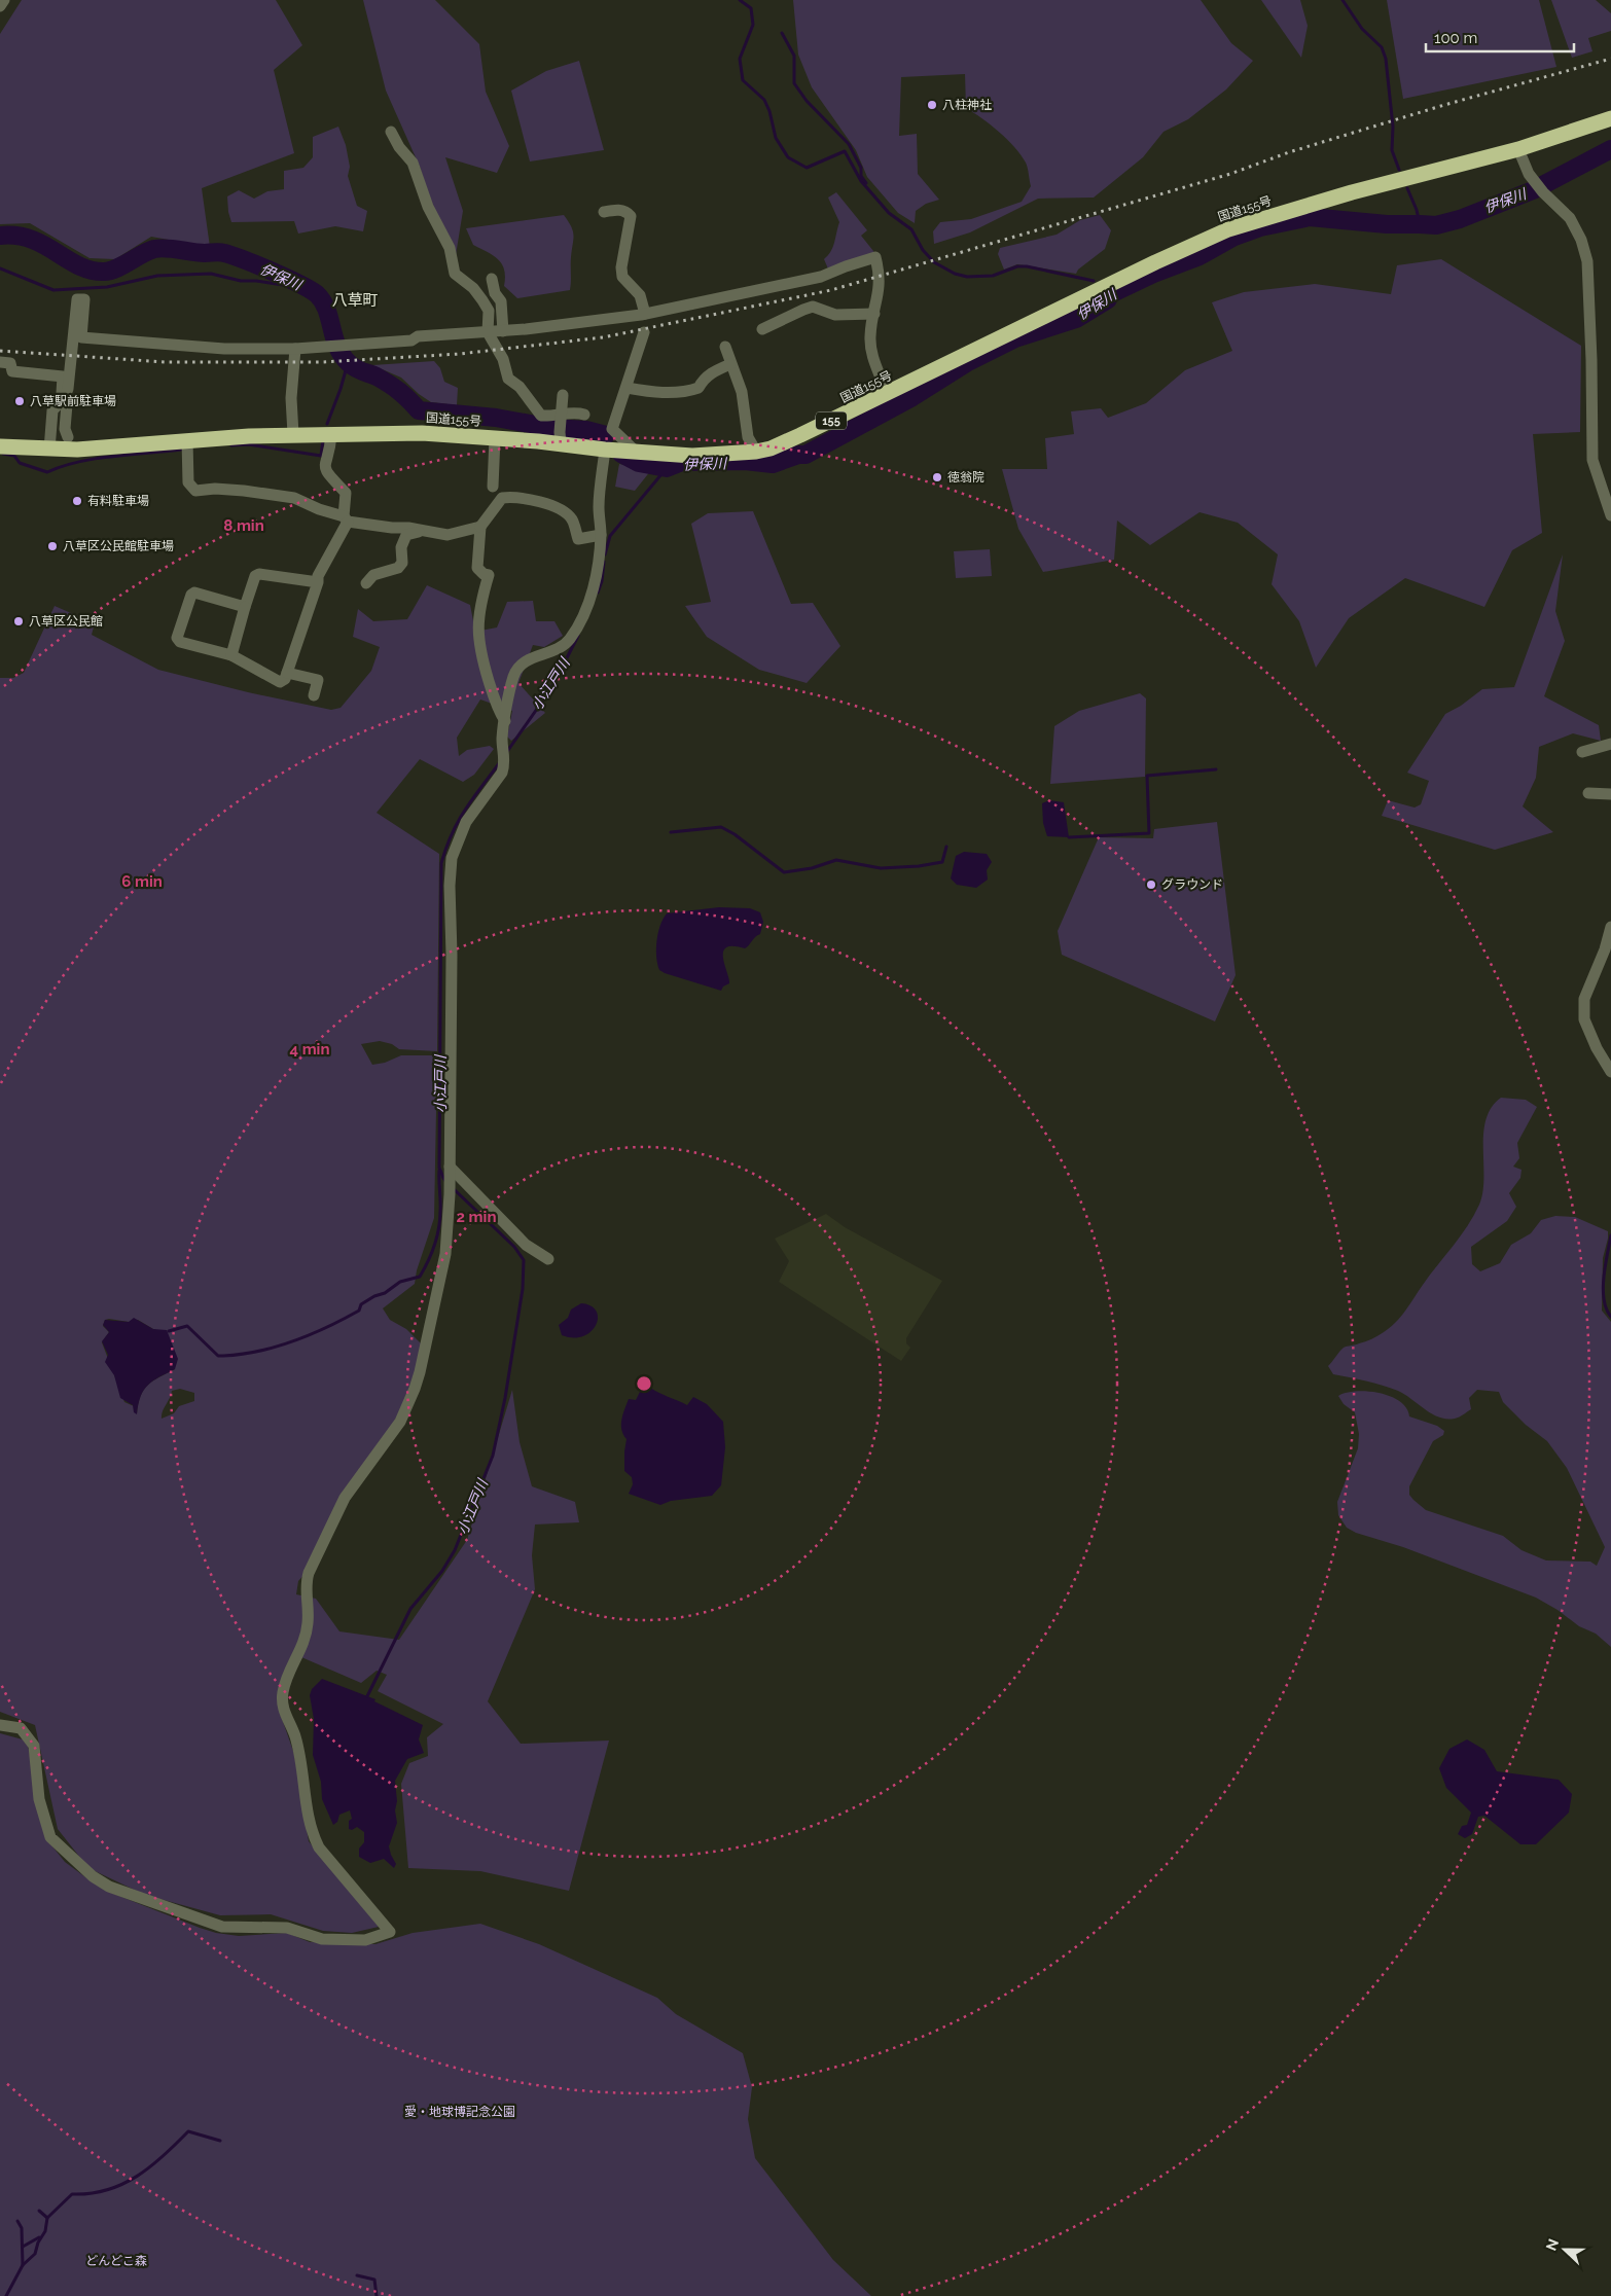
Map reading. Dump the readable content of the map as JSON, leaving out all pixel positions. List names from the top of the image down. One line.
{"streets":{"highway":["国道155号","155"]},"districts":["八草町"],"water":["伊保川","小江戸川"],"parks":["愛・地球博記念公園","どんどこ森"],"places":["八柱神社","八草駅前駐車場","徳翁院","有料駐車場","八草区公民館駐車場","八草区公民館","グラウンド"],"scale_bar":"100 m","north":"left","rings":["8 min","6 min","4 min","2 min"]}
